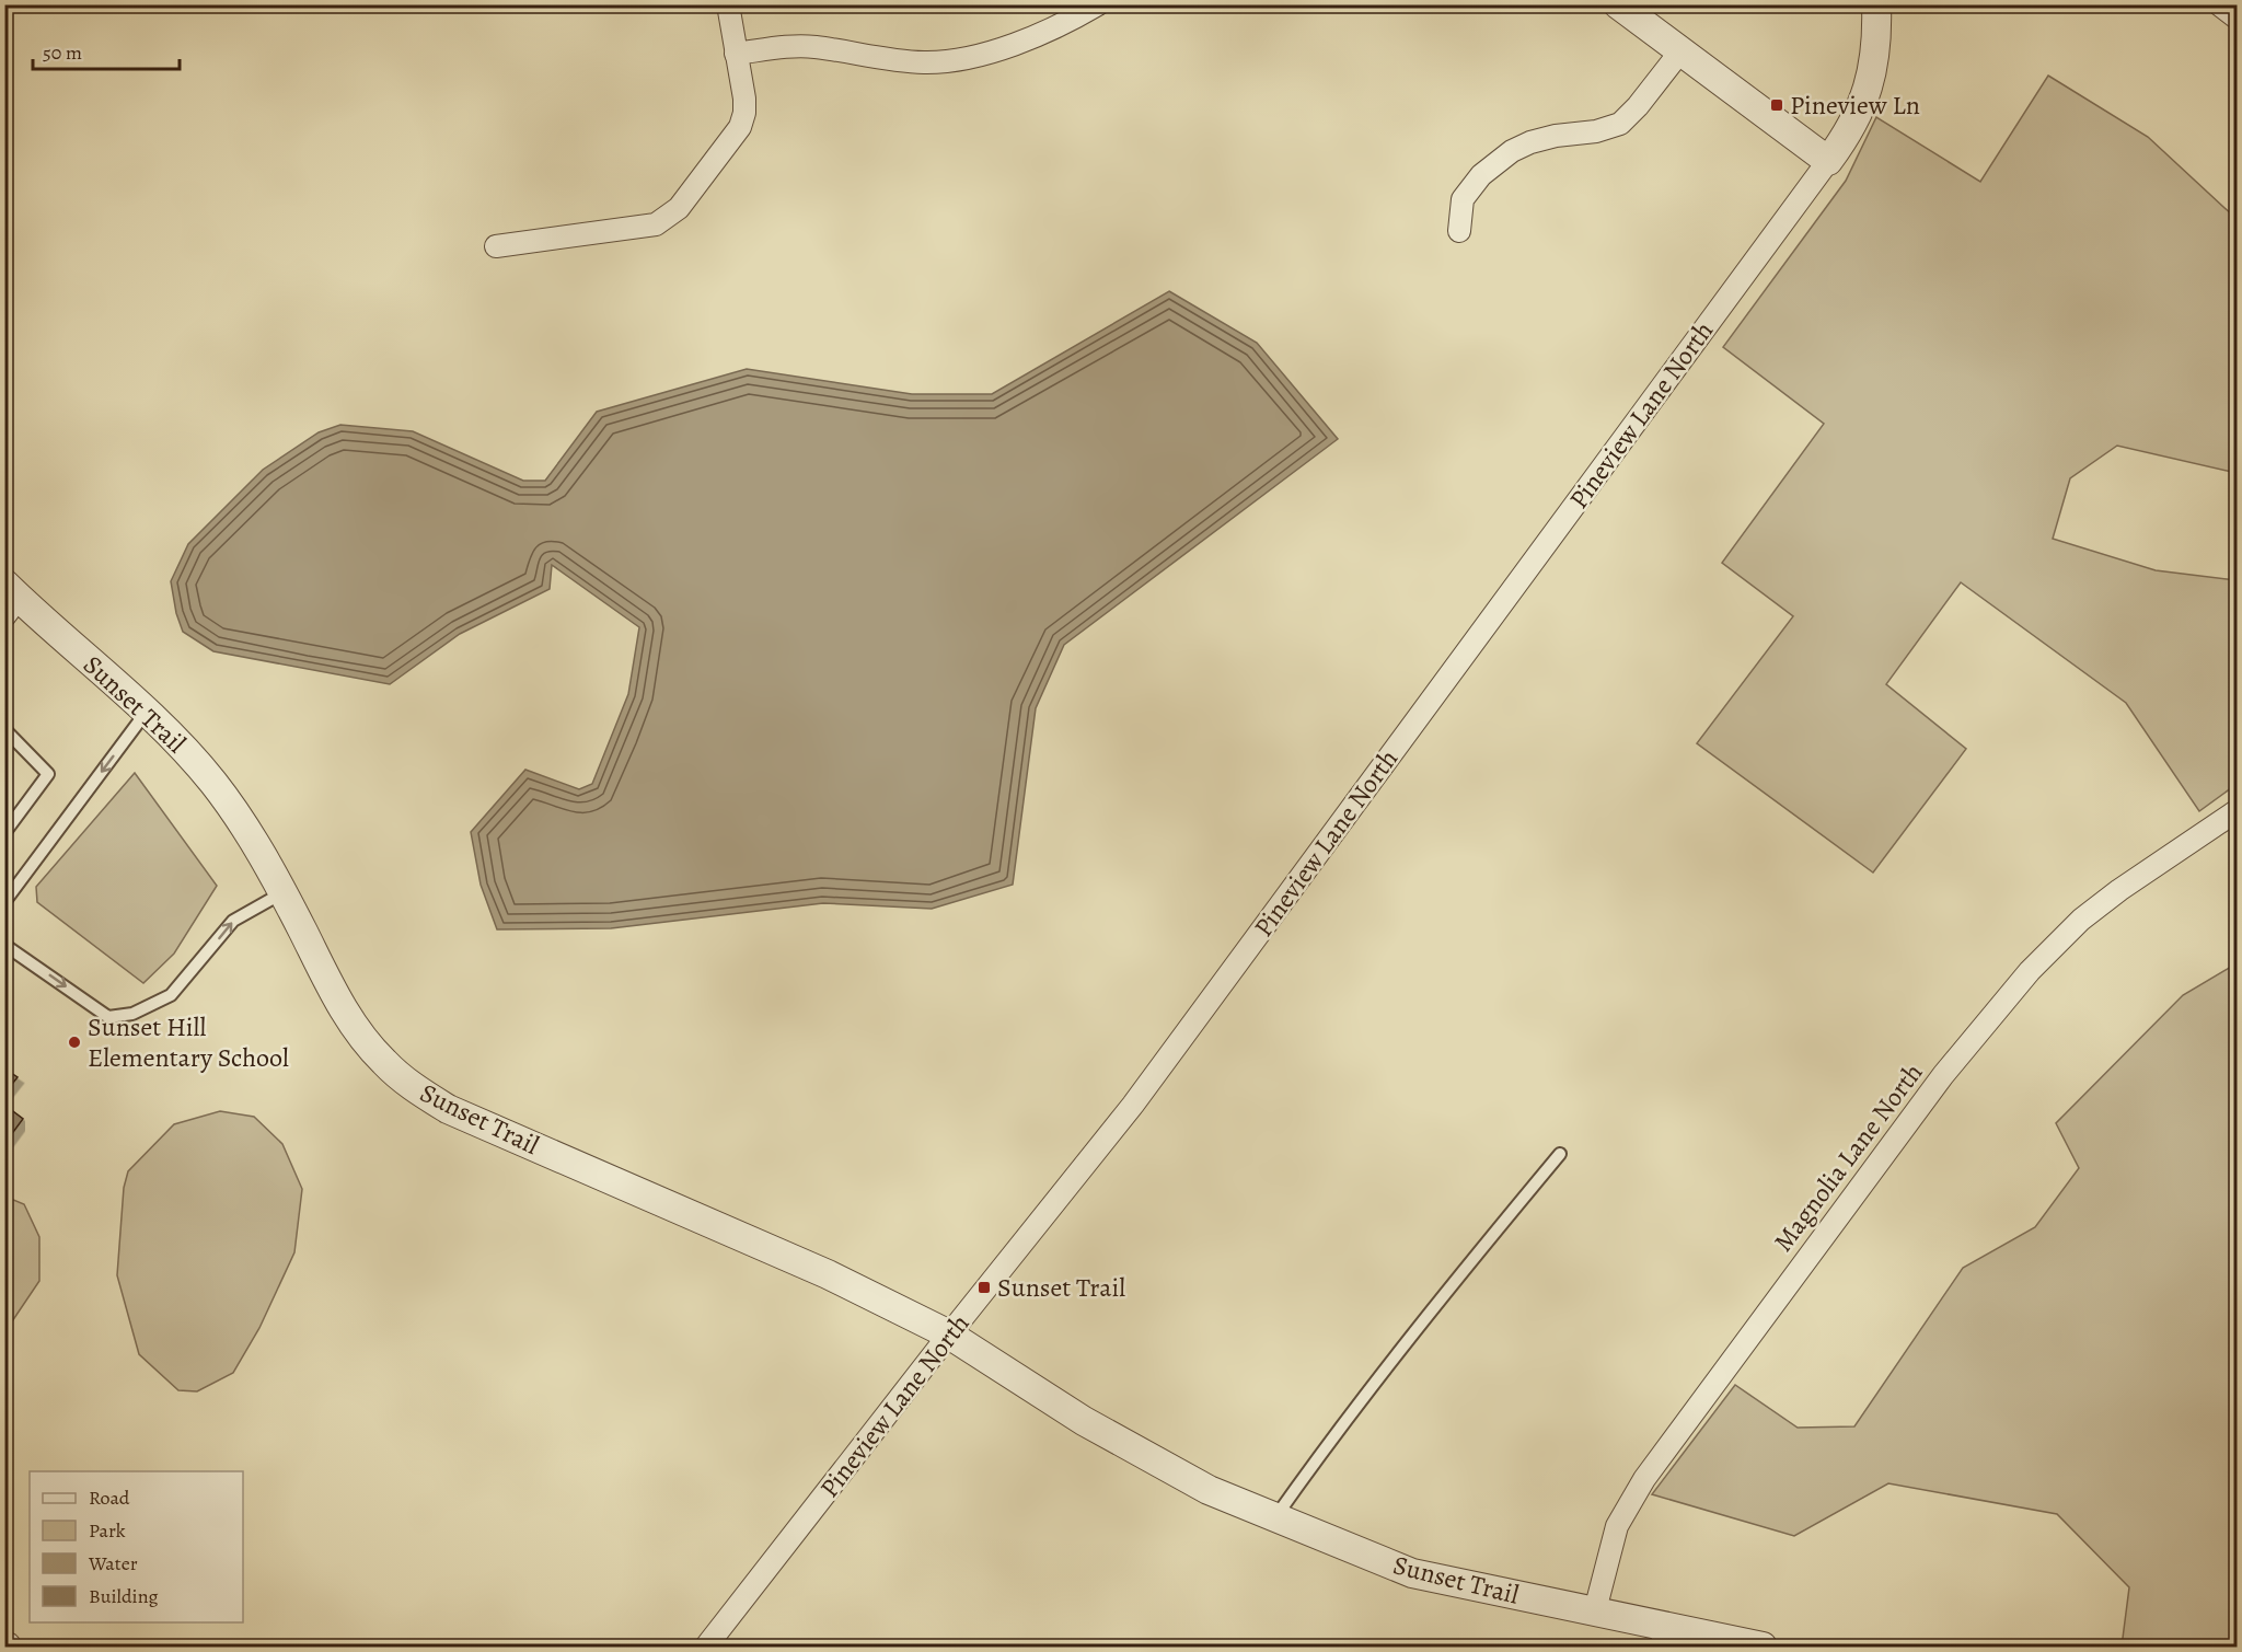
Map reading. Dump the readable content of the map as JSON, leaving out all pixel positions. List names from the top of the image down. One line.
{"streets":{"street":["Pineview Lane North","Sunset Trail","Magnolia Lane North"]},"crossings":[["Pineview Lane North","Sunset Trail"],["Sunset Trail","Magnolia Lane North"]],"places":{"transit":["Pineview Ln","Sunset Trail"],"other":["Sunset Hill Elementary School"]},"legend":["Road","Park","Water","Building"],"scale_bar":"50 m"}
